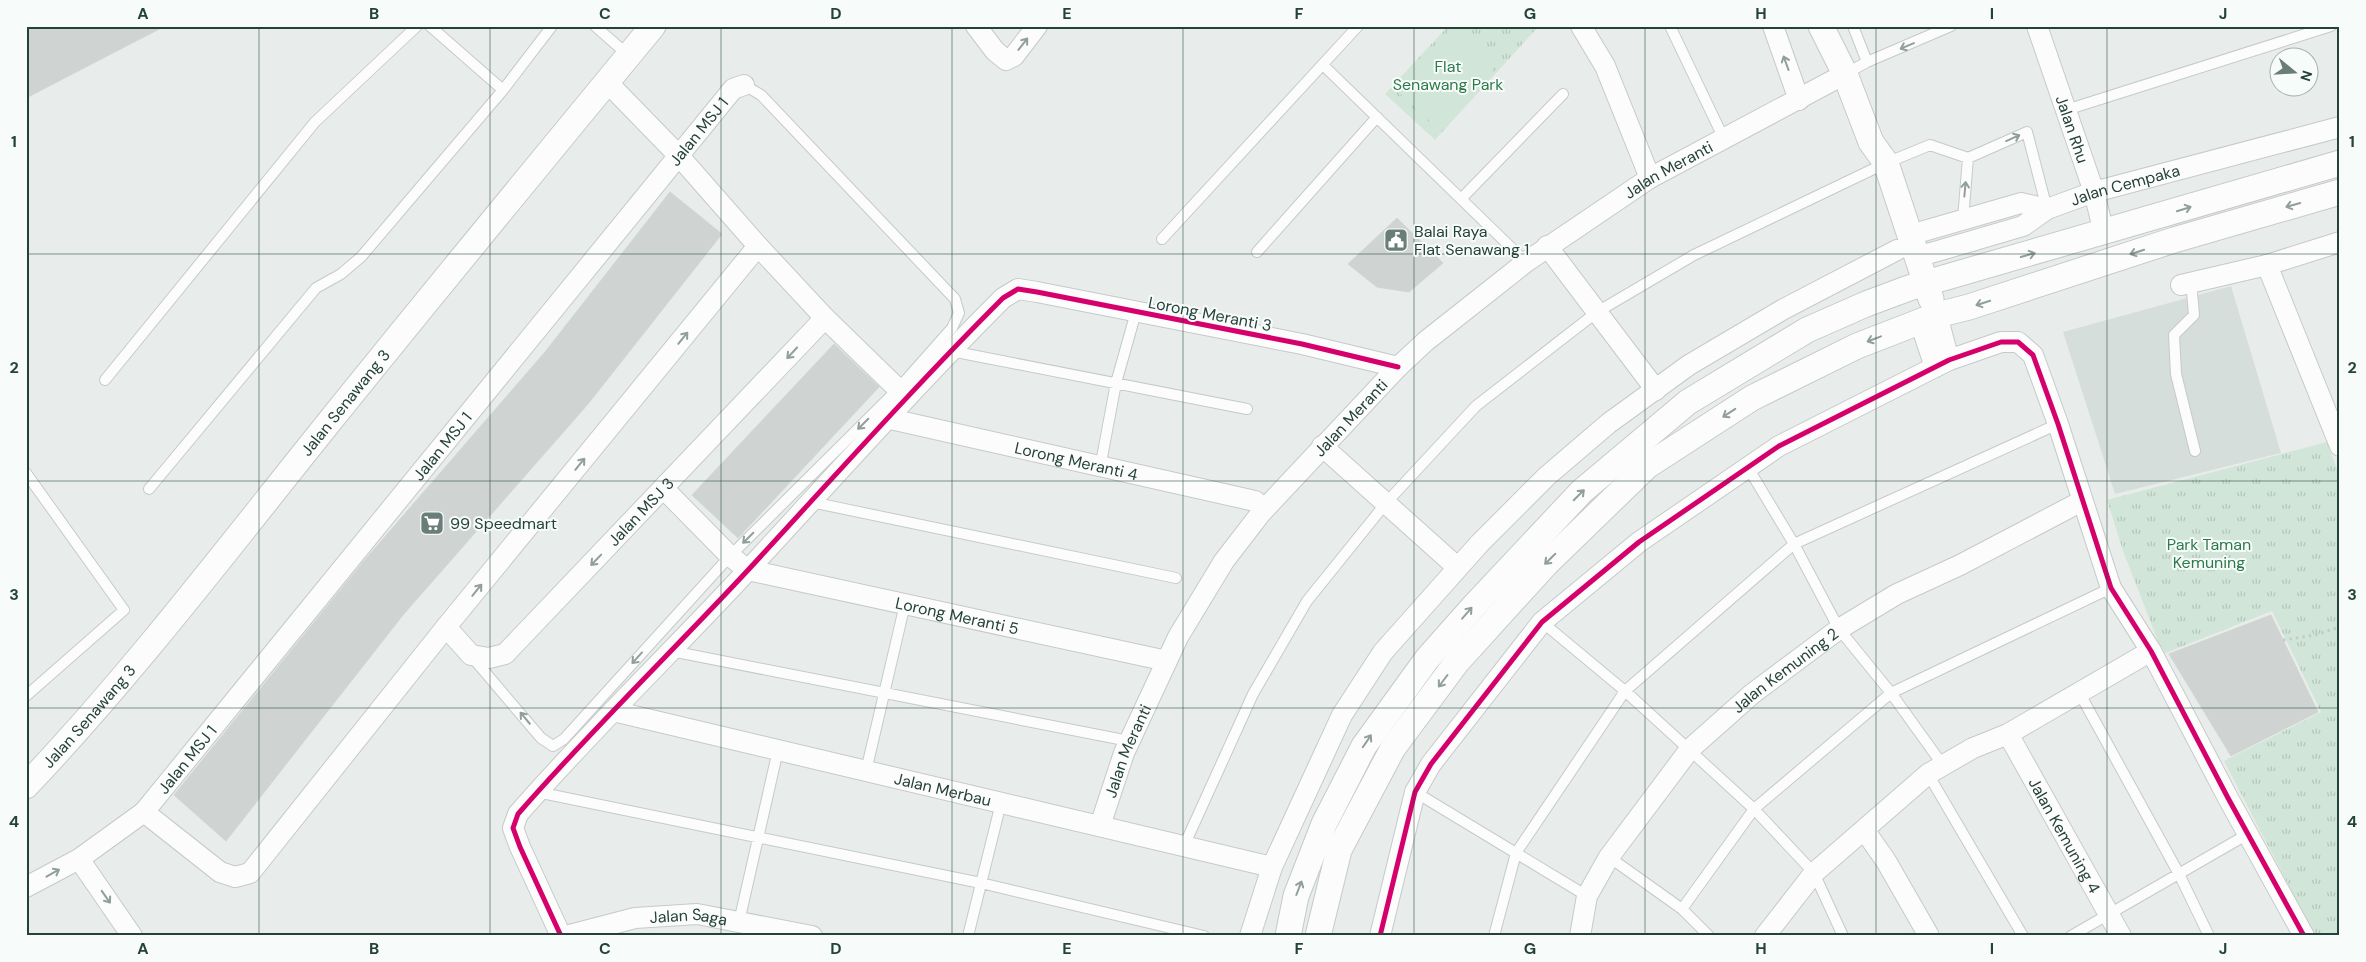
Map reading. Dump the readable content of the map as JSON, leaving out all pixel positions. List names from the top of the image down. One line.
{"streets":{"street":["Jalan Rhu","Jalan MSJ 1","Jalan Meranti","Jalan Cempaka","Lorong Meranti 3","Jalan Senawang 3","Lorong Meranti 4","Jalan MSJ 3","Lorong Meranti 5","Jalan Kemuning 2","Jalan Merbau","Jalan Kemuning 4","Jalan Saga"]},"crossings":[["Jalan Rhu","Jalan Cempaka"],["Jalan Meranti","Lorong Meranti 3"],["Jalan Meranti","Lorong Meranti 4"],["Jalan Meranti","Lorong Meranti 5"],["Jalan Meranti","Jalan Merbau"]],"parks":["Flat Senawang Park","Park Taman Kemuning"],"places":{"public building":["Balai Raya Flat Senawang 1"],"supermarket":["99 Speedmart"]},"north":"right","grid":{"columns":["A","B","C","D","E","F","G","H","I","J"],"rows":["1","2","3","4"]}}
